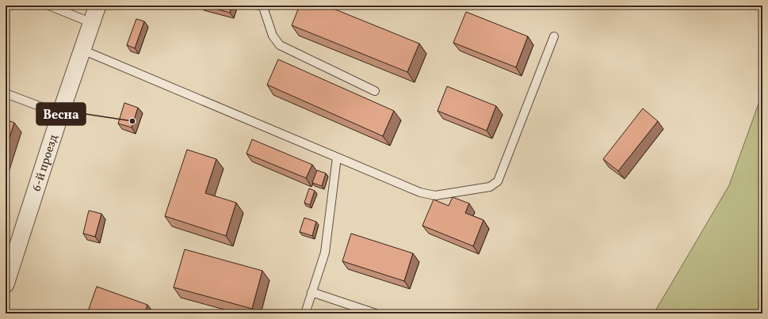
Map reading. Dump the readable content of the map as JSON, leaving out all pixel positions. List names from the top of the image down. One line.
{"streets":{"street":["6-й проезд"]},"places":["Весна"]}
